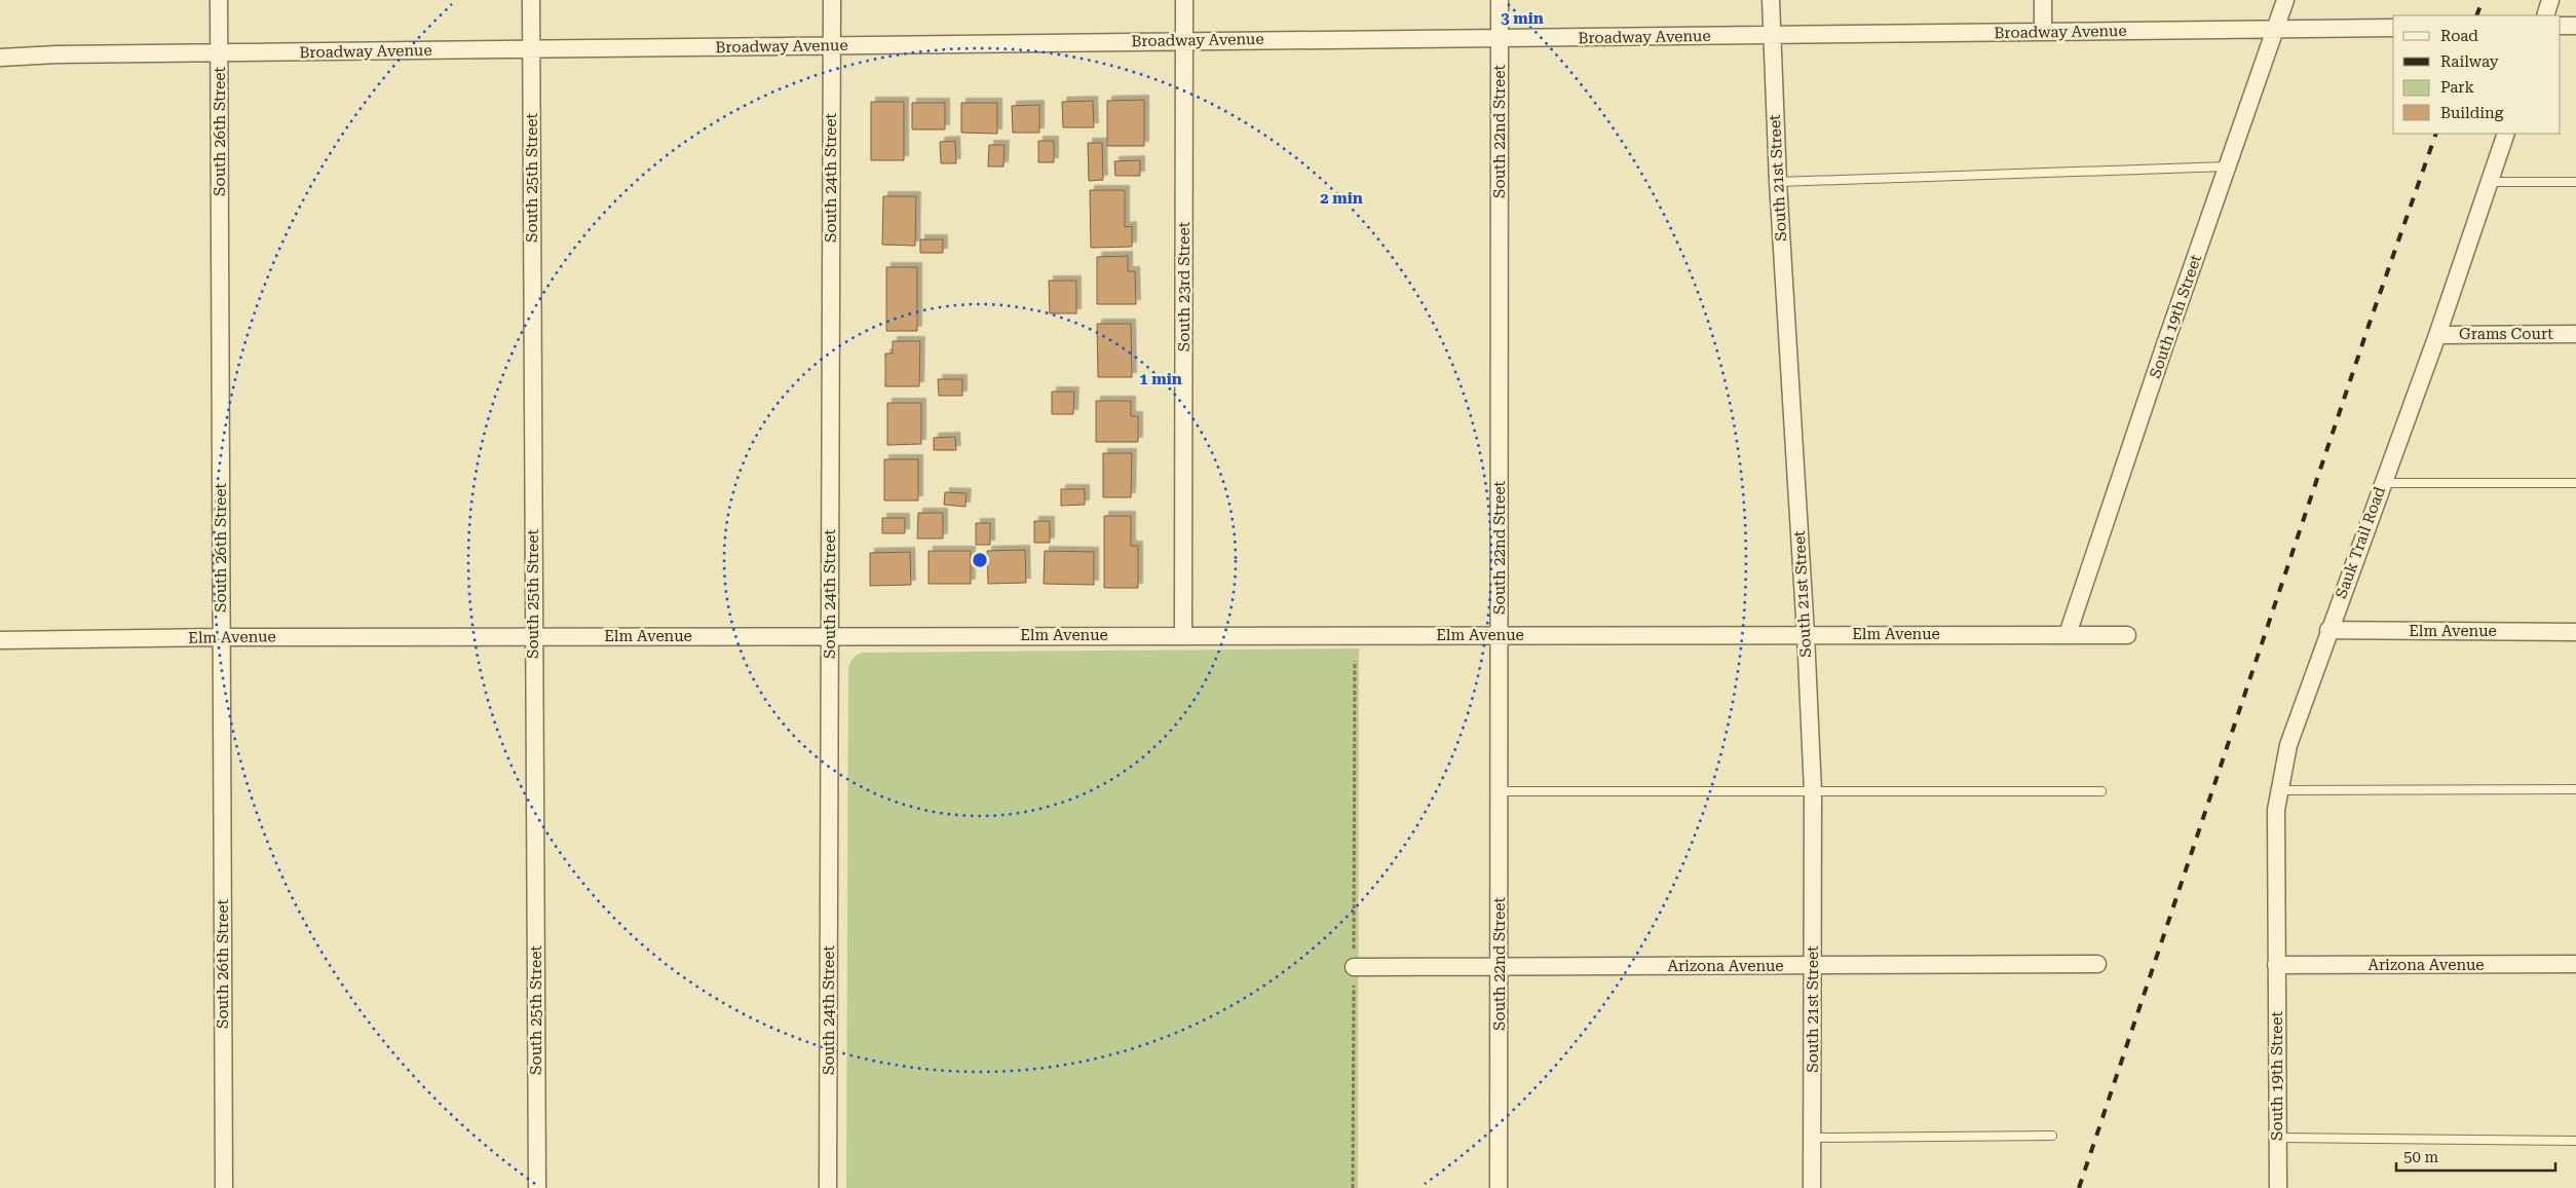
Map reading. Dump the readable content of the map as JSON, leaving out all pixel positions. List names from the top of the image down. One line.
{"streets":{"street":["Broadway Avenue","South 26th Street","South 22nd Street","South 25th Street","South 24th Street","South 21st Street","South 23rd Street","South 19th Street","Grams Court","Sauk Trail Road","Elm Avenue","Arizona Avenue"]},"crossings":[["Broadway Avenue","South 26th Street"],["Broadway Avenue","South 22nd Street"],["Broadway Avenue","South 25th Street"],["Broadway Avenue","South 24th Street"],["Broadway Avenue","South 21st Street"],["Broadway Avenue","South 23rd Street"],["Broadway Avenue","South 19th Street"],["South 26th Street","Elm Avenue"],["South 22nd Street","Elm Avenue"],["South 22nd Street","Arizona Avenue"],["South 25th Street","Elm Avenue"],["South 24th Street","Elm Avenue"],["South 21st Street","Elm Avenue"],["South 21st Street","Arizona Avenue"],["South 23rd Street","Elm Avenue"],["South 19th Street","Sauk Trail Road"],["South 19th Street","Elm Avenue"],["South 19th Street","Arizona Avenue"],["Grams Court","Sauk Trail Road"],["Sauk Trail Road","Elm Avenue"],["Sauk Trail Road","Arizona Avenue"]],"legend":["Road","Railway","Park","Building"],"scale_bar":"50 m","rings":["3 min","2 min","1 min"]}
